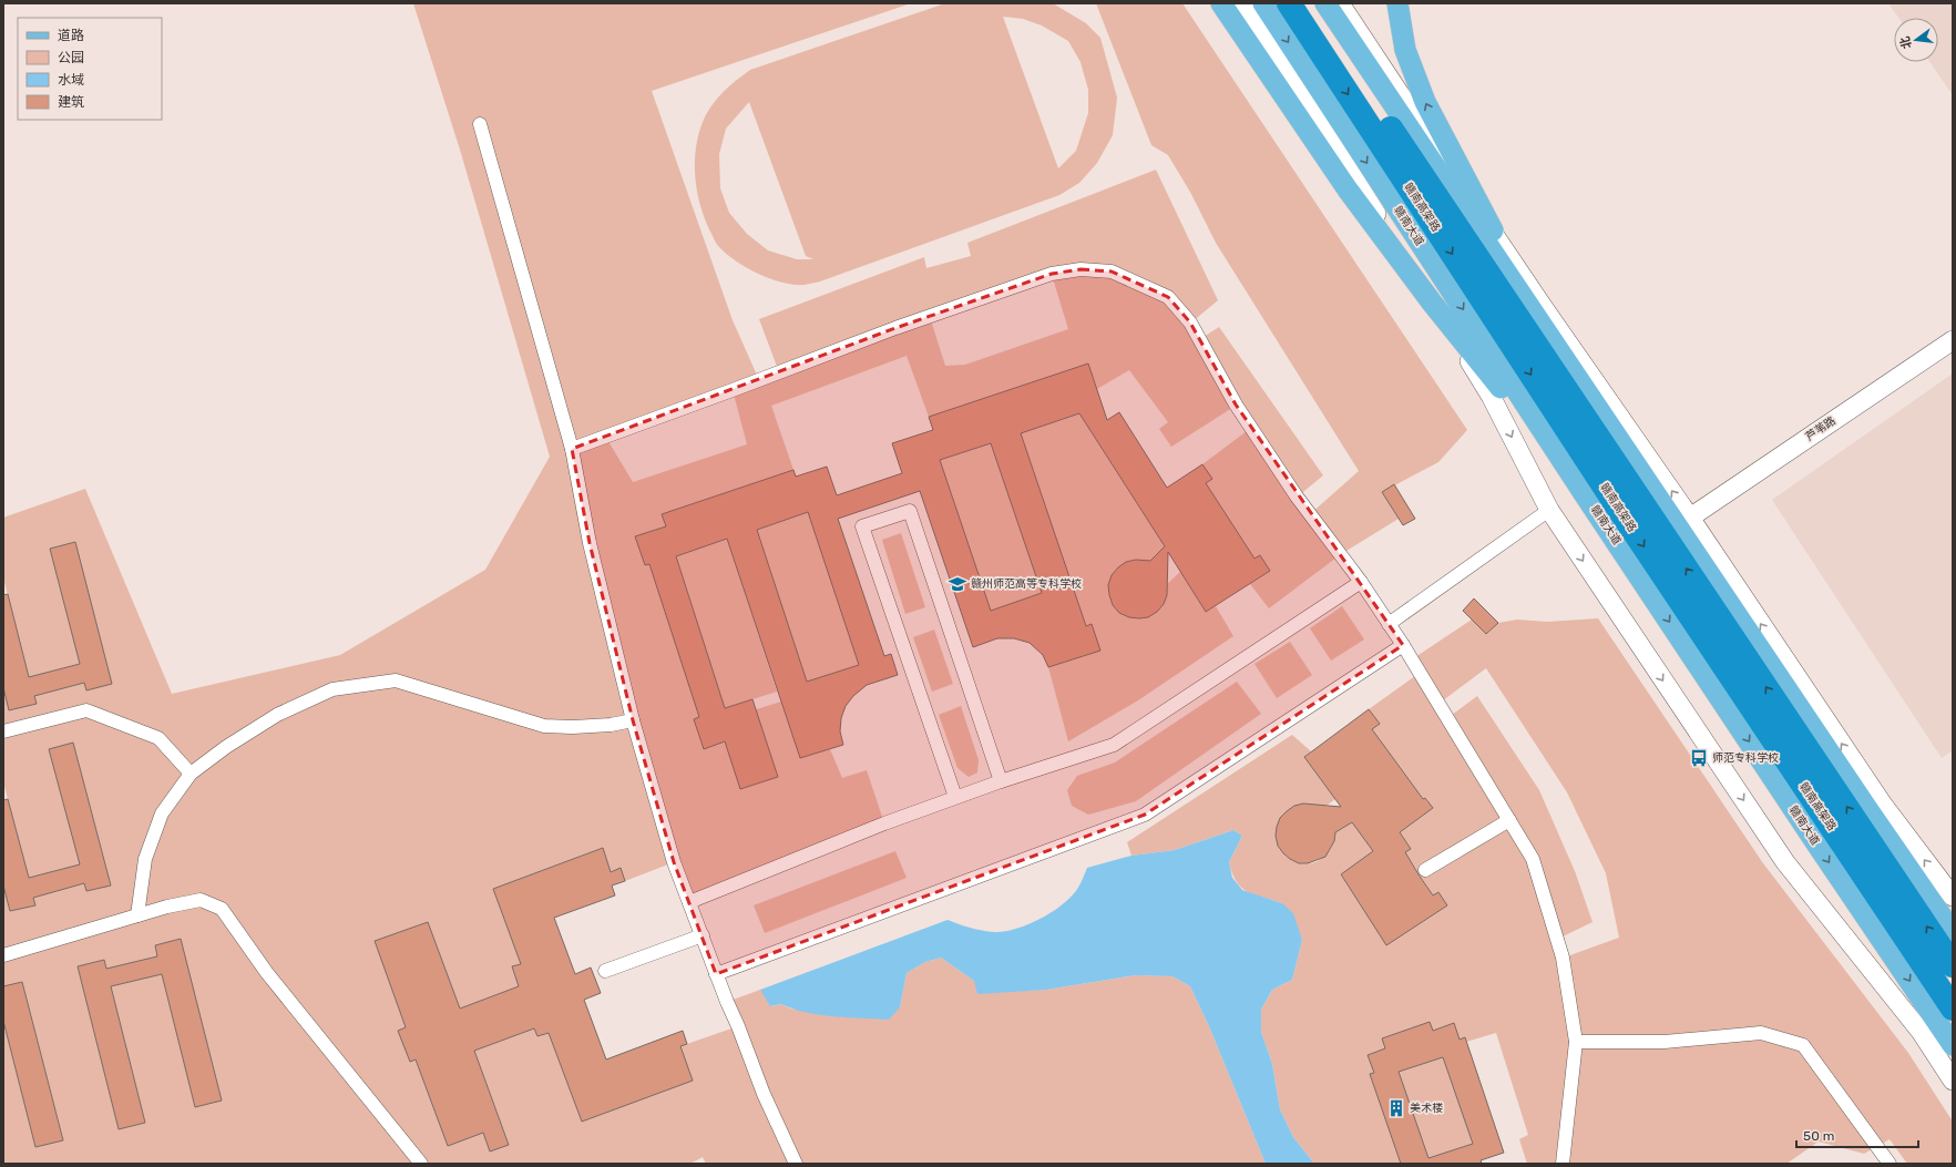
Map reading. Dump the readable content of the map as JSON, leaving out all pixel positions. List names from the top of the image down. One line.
{"streets":{"highway":["赣南高架路"],"main road":["赣南大道"],"street":["芦苇路"]},"places":{"school or university":["赣州师范高等专科学校"],"bus stop":["师范专科学校"],"building":["美术楼"]},"legend":["道路","公园","水域","建筑"],"scale_bar":"50 m","north":"left"}
